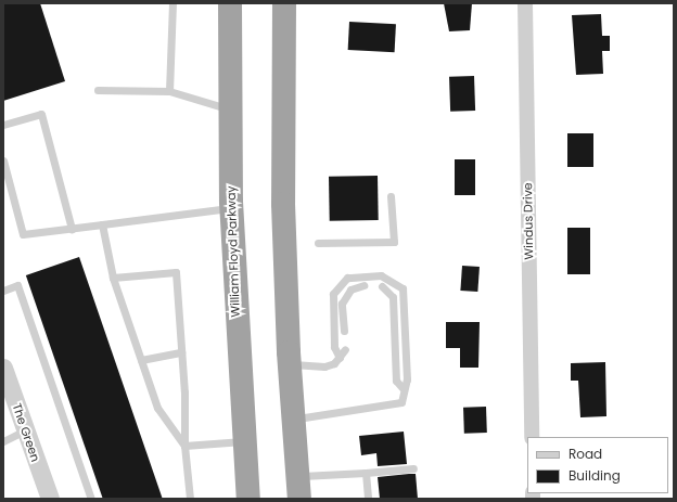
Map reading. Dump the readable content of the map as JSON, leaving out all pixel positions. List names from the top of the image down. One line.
{"streets":{"highway":["William Floyd Parkway"],"street":["Windus Drive","The Green"]},"legend":["Road","Building"]}
